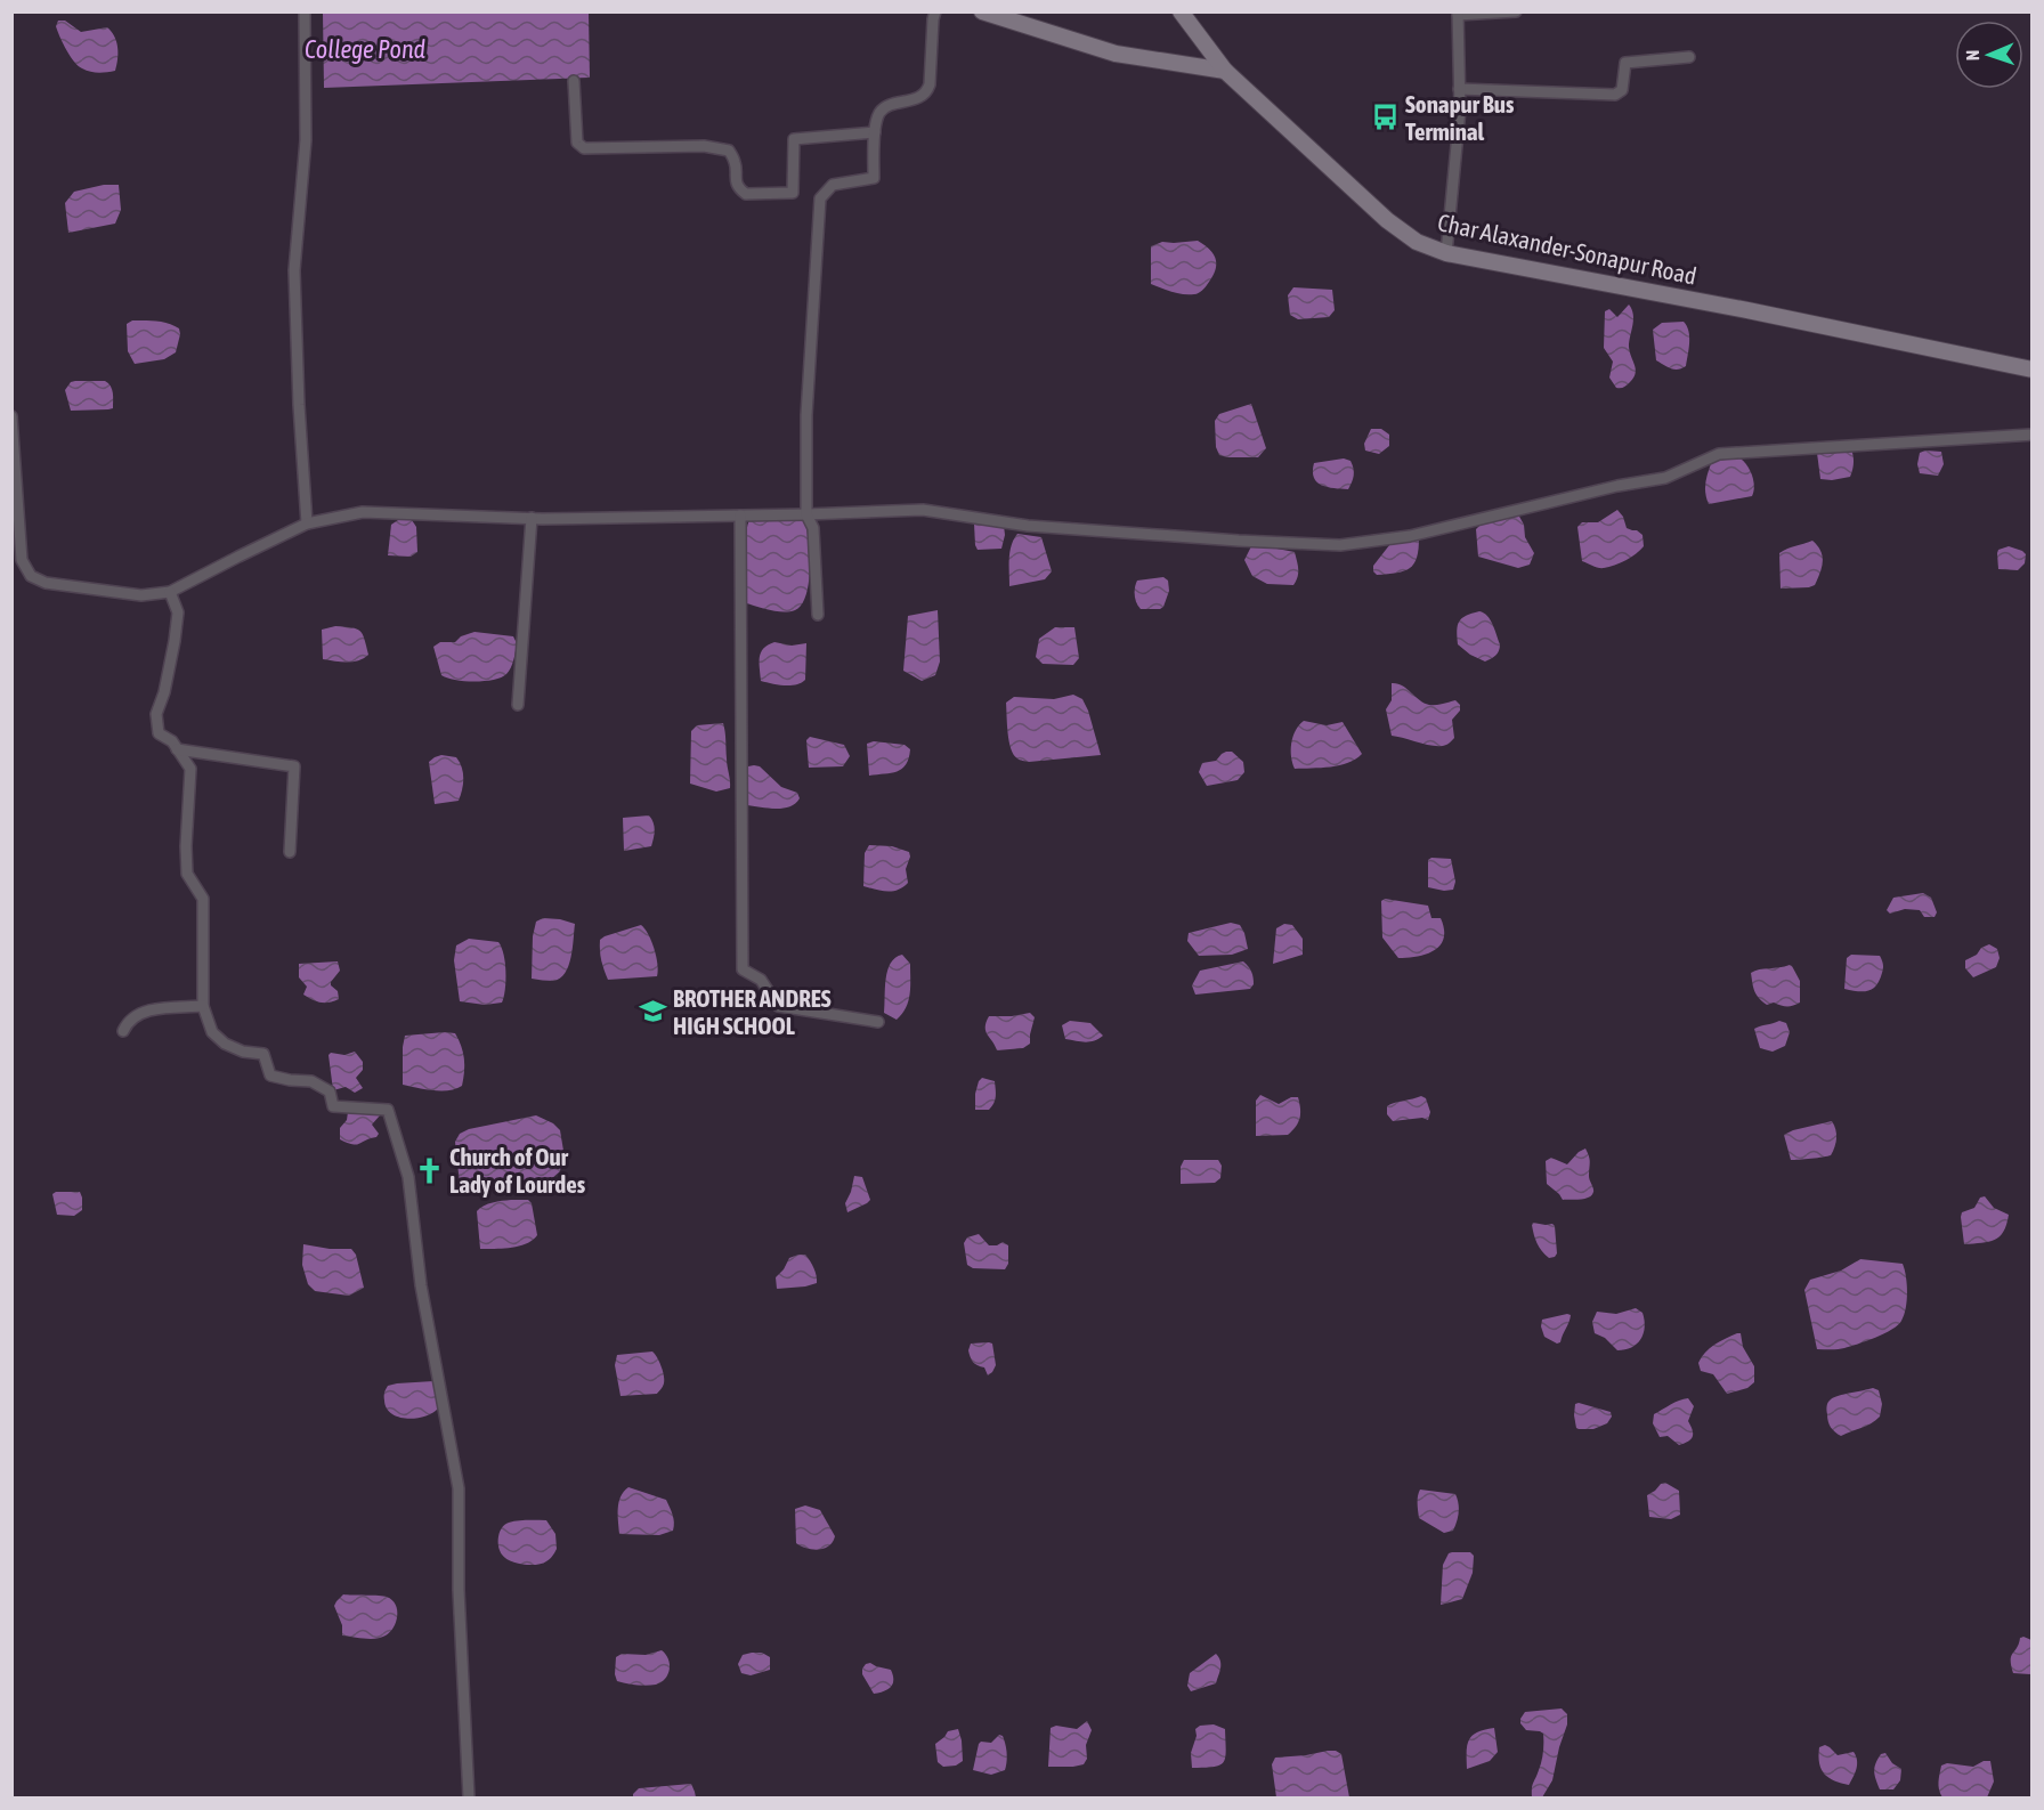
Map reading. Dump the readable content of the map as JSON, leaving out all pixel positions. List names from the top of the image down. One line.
{"streets":{"main road":["Char Alaxander-Sonapur Road"]},"water":["College Pond"],"places":{"bus stop":["Sonapur Bus Terminal"],"school or university":["BROTHER ANDRES HIGH SCHOOL"],"church":["Church of Our Lady of Lourdes"]},"north":"left"}
